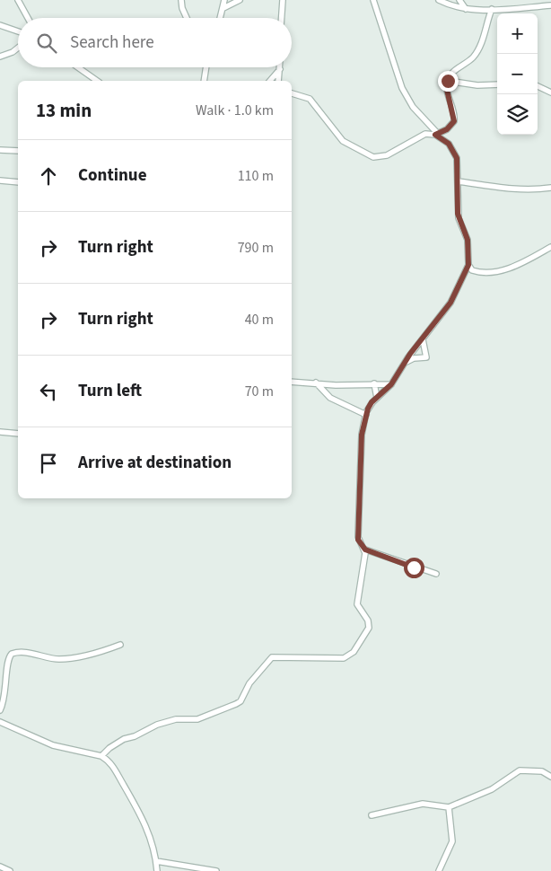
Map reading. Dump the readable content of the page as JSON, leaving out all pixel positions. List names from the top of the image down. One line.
{"page":{"map_buttons":["+","−"],"search":"Search here","heading":["13 min","Walk · 1.0 km"],"list":[["Continue","110 m"],["Turn right","790 m"],["Turn right","40 m"],["Turn left","70 m"],"Arrive at destination"]}}
